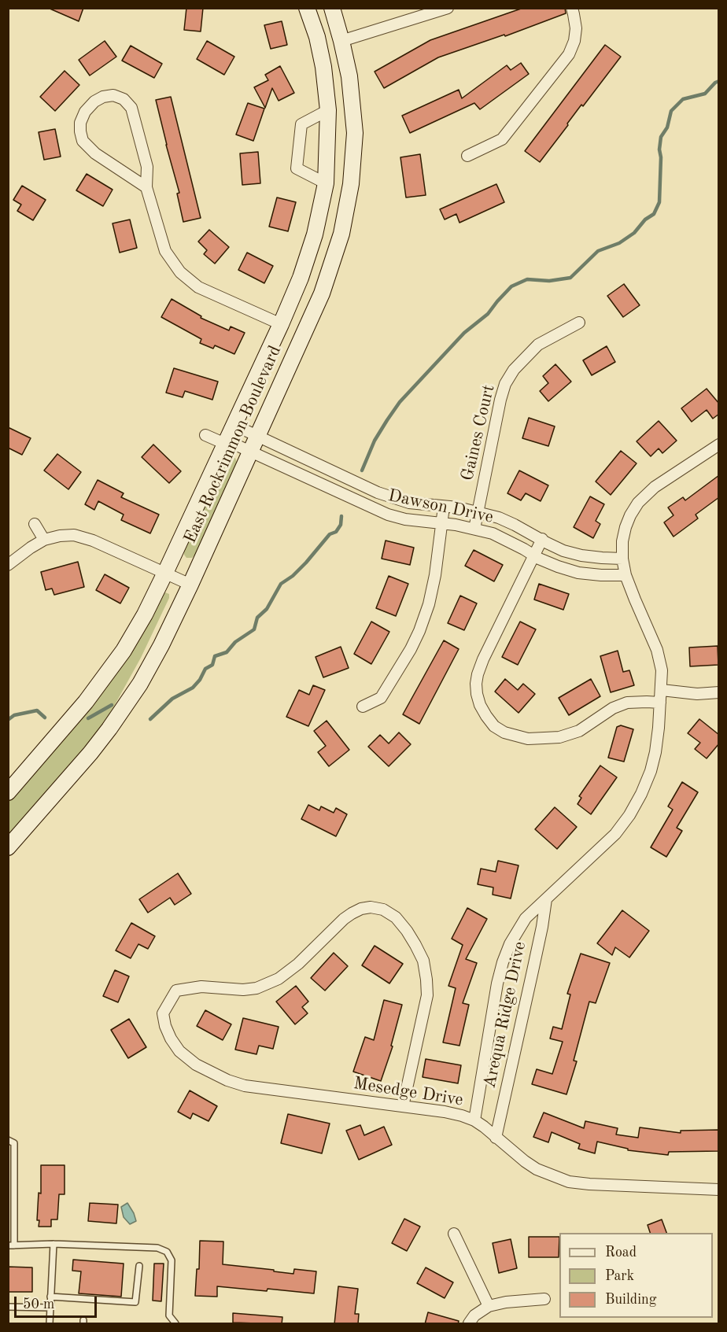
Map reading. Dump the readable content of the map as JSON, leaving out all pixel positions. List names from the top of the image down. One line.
{"streets":{"main road":["East Rockrimmon Boulevard"],"street":["Gaines Court","Dawson Drive","Arequa Ridge Drive","Mesedge Drive"]},"crossings":[["Gaines Court","Dawson Drive"],["East Rockrimmon Boulevard","Dawson Drive"],["Dawson Drive","Arequa Ridge Drive"],["Arequa Ridge Drive","Mesedge Drive"]],"legend":["Road","Park","Building"],"scale_bar":"50 m"}
